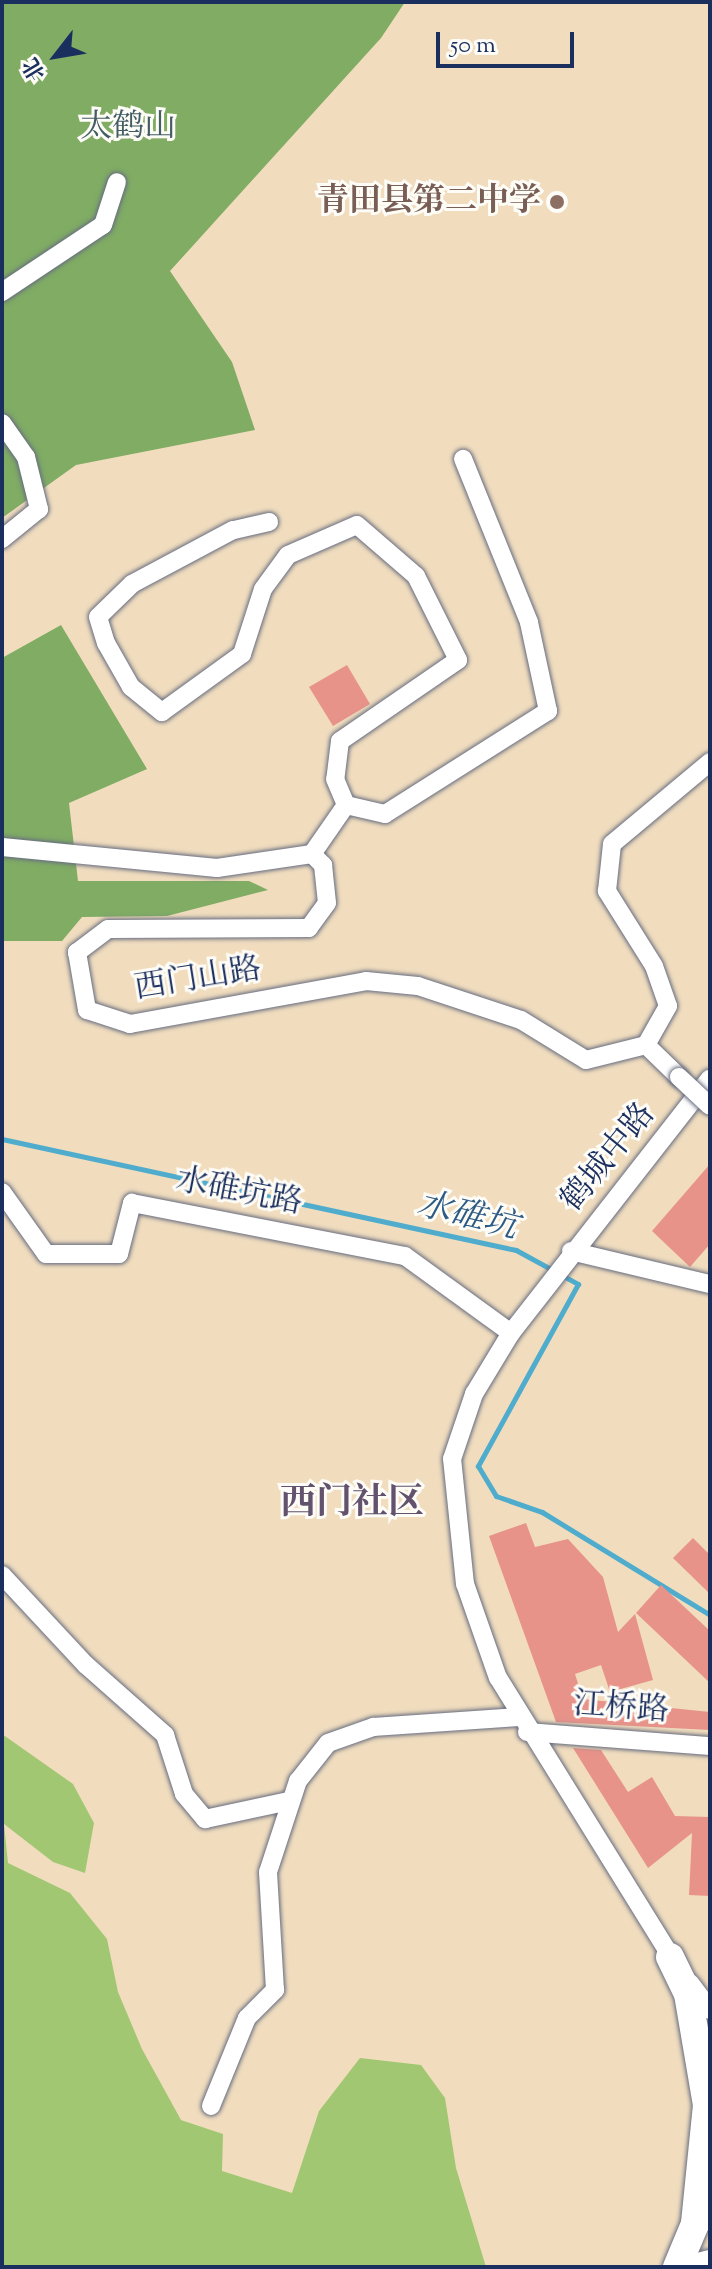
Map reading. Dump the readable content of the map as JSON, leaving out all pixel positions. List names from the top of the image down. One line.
{"streets":{"street":["西门山路","鹤城中路","水碓坑路","江桥路"]},"crossings":[["鹤城中路","水碓坑路"],["鹤城中路","江桥路"]],"districts":["西门社区"],"water":["水碓坑"],"parks":["太鹤山"],"places":["青田县第二中学"],"scale_bar":"50 m","north":"bottom left"}
